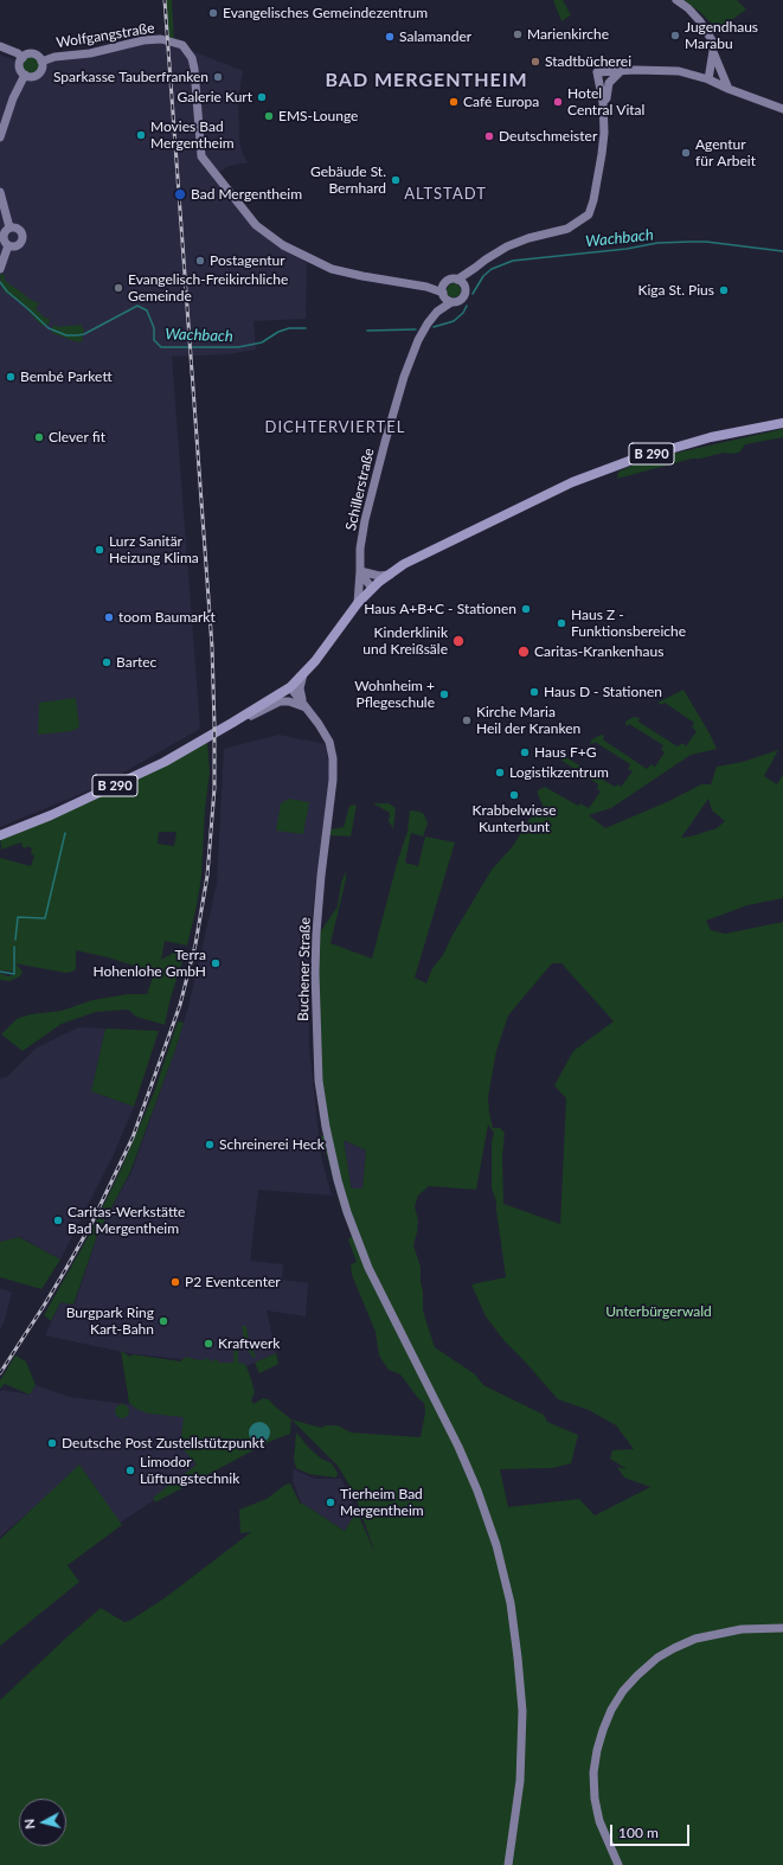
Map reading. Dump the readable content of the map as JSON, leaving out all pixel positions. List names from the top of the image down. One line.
{"streets":{"main road":["B 290"],"street":["Wolfgangstraße","Schillerstraße","Buchener Straße"]},"crossings":[["B 290","Schillerstraße"],["B 290","Buchener Straße"]],"districts":["BAD MERGENTHEIM","ALTSTADT","DICHTERVIERTEL"],"water":["Wachbach"],"parks":["Unterbürgerwald"],"places":["Evangelisches Gemeindezentrum","Marienkirche","Jugendhaus Marabu","Salamander","Stadtbücherei","Sparkasse Tauberfranken","Galerie Kurt","Café Europa","Hotel Central Vital","EMS-Lounge","Movies Bad Mergentheim","Deutschmeister","Agentur für Arbeit","Gebäude St. Bernhard","Bad Mergentheim","Postagentur","Evangelisch-Freikirchliche Gemeinde","Kiga St. Pius","Bembé Parkett","Clever fit","Lurz Sanitär Heizung Klima","Haus A+B+C - Stationen","toom Baumarkt","Haus Z - Funktionsbereiche","Kinderklinik und Kreißsäle","Caritas-Krankenhaus","Bartec","Haus D - Stationen","Wohnheim + Pflegeschule","Kirche Maria Heil der Kranken","Haus F+G","Logistikzentrum","Krabbelwiese Kunterbunt","Terra Hohenlohe GmbH","Schreinerei Heck","Caritas-Werkstätte Bad Mergentheim","P2 Eventcenter","Burgpark Ring Kart-Bahn","Kraftwerk","Deutsche Post Zustellstützpunkt","Limodor Lüftungstechnik","Tierheim Bad Mergentheim"],"scale_bar":"100 m","north":"left"}
